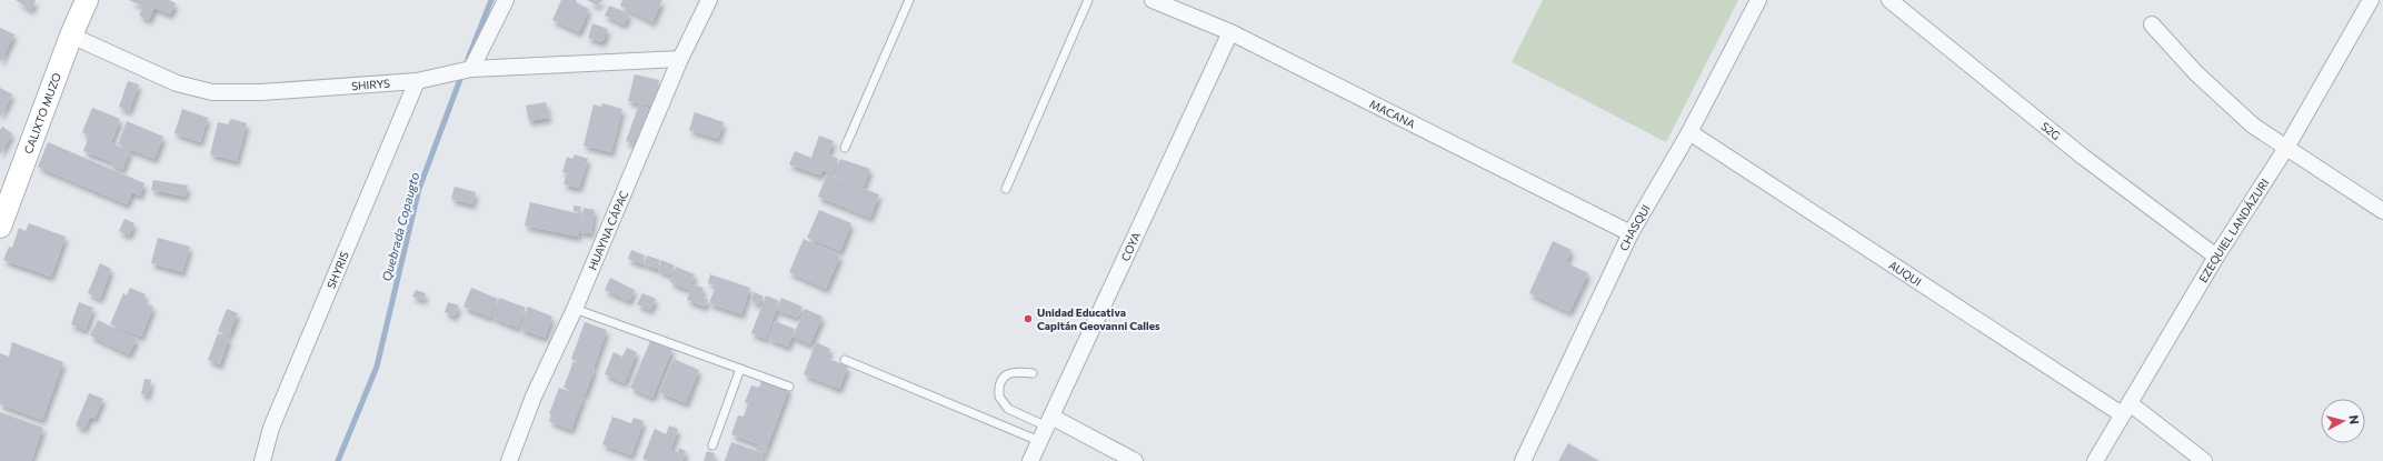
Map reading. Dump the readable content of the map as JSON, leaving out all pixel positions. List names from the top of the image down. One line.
{"streets":{"street":["SHIRYS","CALIXTO MUZO","MACANA","S2G","CHASQUI","HUAYNA CÁPAC","EZEQUIEL LANDÁZURI","COYA","SHYRIS","AUQUI"]},"crossings":[["SHIRYS","CALIXTO MUZO"],["SHIRYS","HUAYNA CÁPAC"],["SHIRYS","SHYRIS"],["MACANA","CHASQUI"],["MACANA","COYA"],["S2G","EZEQUIEL LANDÁZURI"],["CHASQUI","AUQUI"],["EZEQUIEL LANDÁZURI","AUQUI"]],"water":["Quebrada Copaugto"],"places":["Unidad Educativa Capitán Geovanni Calles"],"north":"right"}
